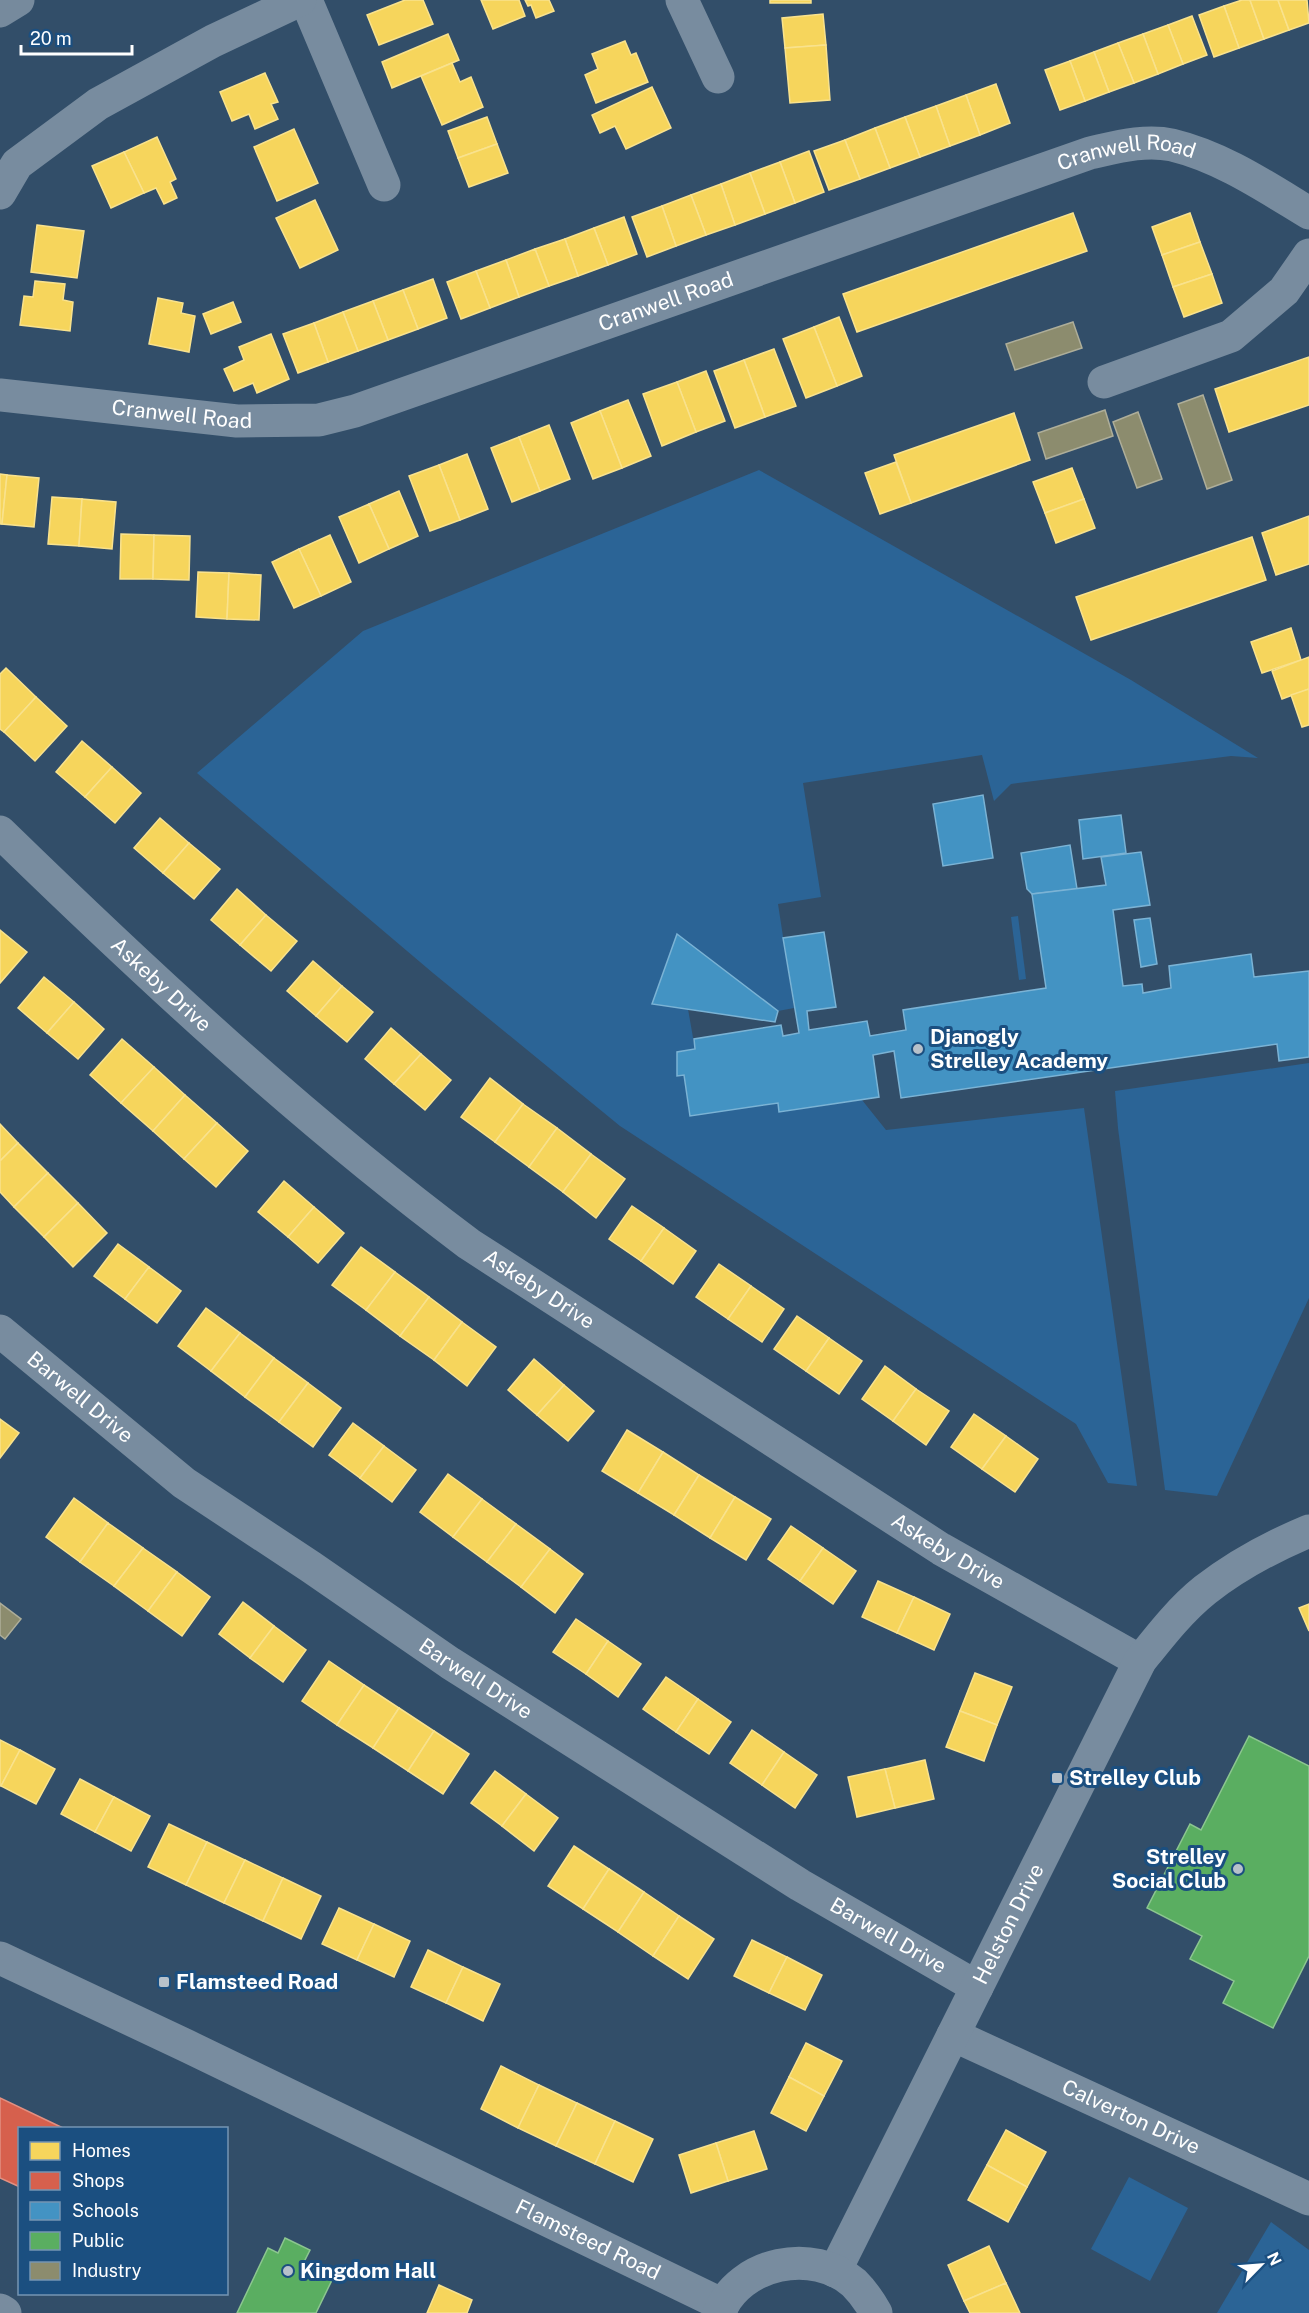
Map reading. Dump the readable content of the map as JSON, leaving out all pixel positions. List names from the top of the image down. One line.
{"streets":{"street":["Cranwell Road","Askeby Drive","Barwell Drive","Helston Drive","Calverton Drive","Flamsteed Road"]},"crossings":[["Askeby Drive","Helston Drive"],["Barwell Drive","Helston Drive"],["Helston Drive","Calverton Drive"]],"places":{"other":["Djanogly Strelley Academy","Strelley Social Club","Kingdom Hall"],"transit":["Strelley Club","Flamsteed Road"]},"legend":["Homes","Shops","Schools","Public","Industry"],"scale_bar":"20 m","north":"top right"}
